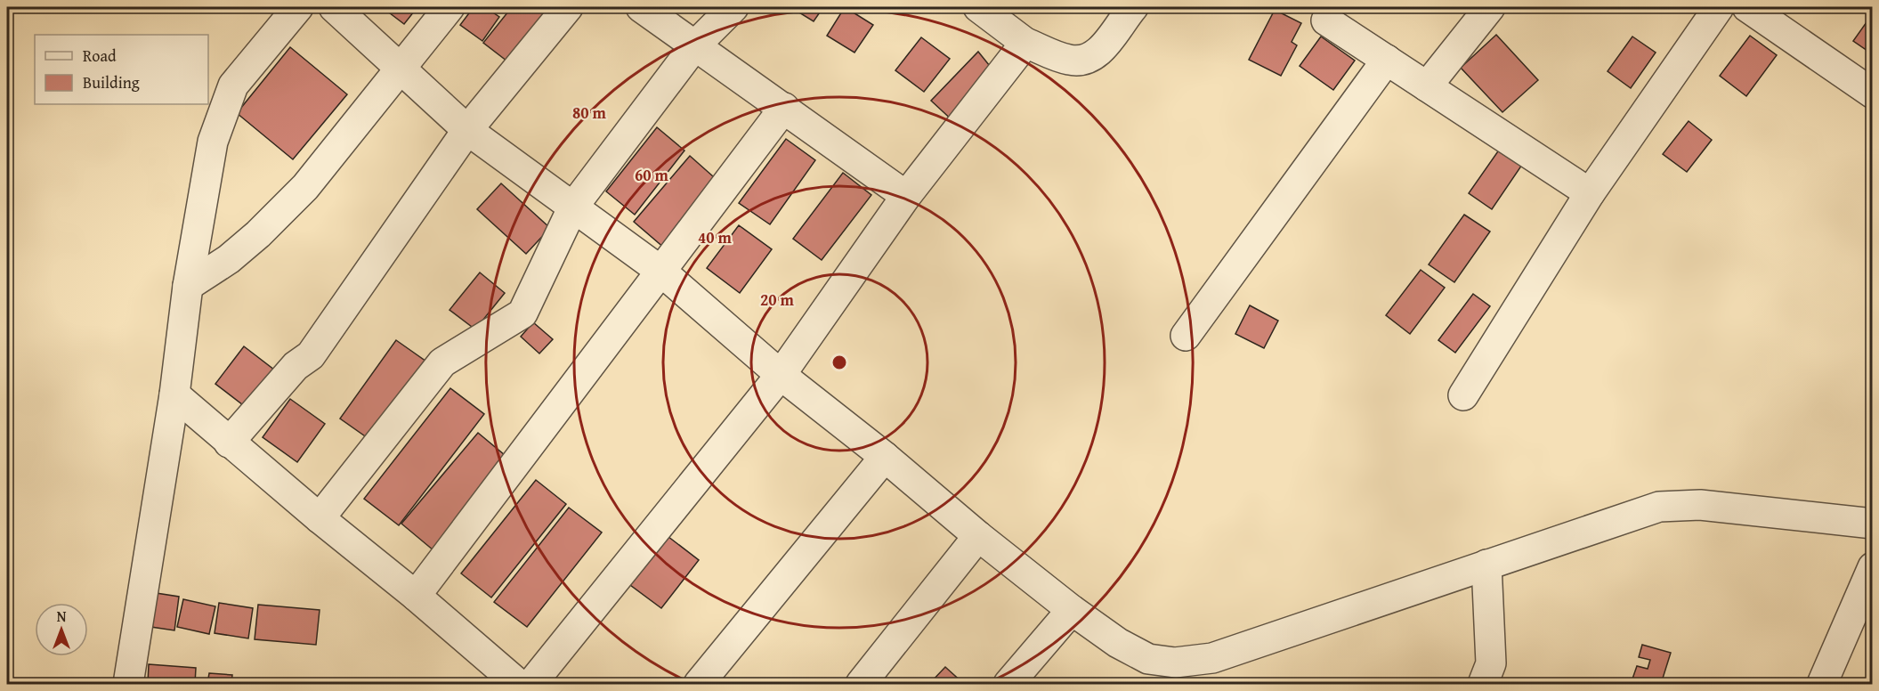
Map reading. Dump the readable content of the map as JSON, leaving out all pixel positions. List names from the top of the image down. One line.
{"legend":["Road","Building"],"north":"top","rings":["80 m","60 m","40 m","20 m"]}
